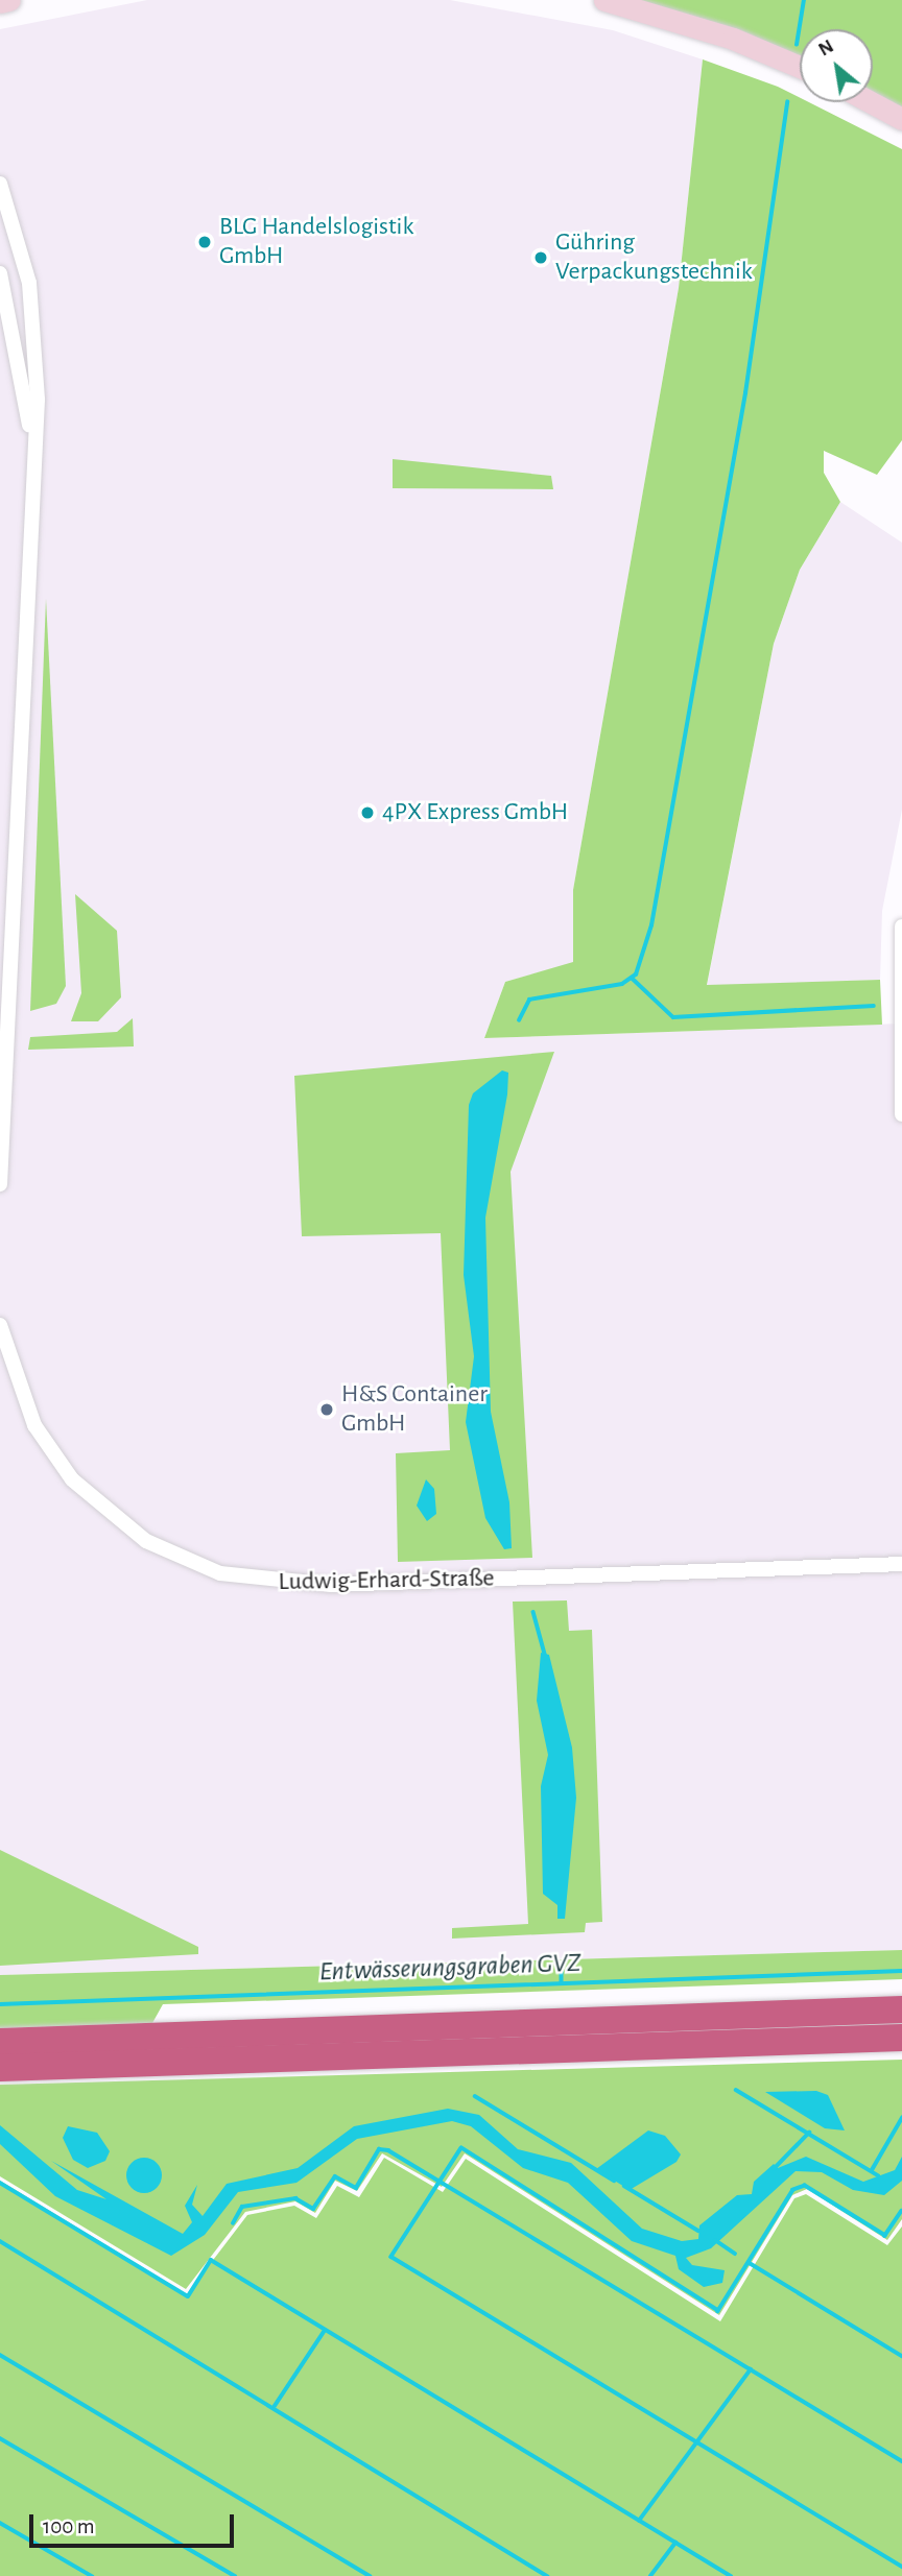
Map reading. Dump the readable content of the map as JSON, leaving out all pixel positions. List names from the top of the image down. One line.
{"streets":{"street":["Ludwig-Erhard-Straße"]},"water":["Entwässerungsgraben GVZ"],"places":["BLG Handelslogistik GmbH","Gühring Verpackungstechnik","4PX Express GmbH","H&S Container GmbH"],"scale_bar":"100 m","north":"top left"}
